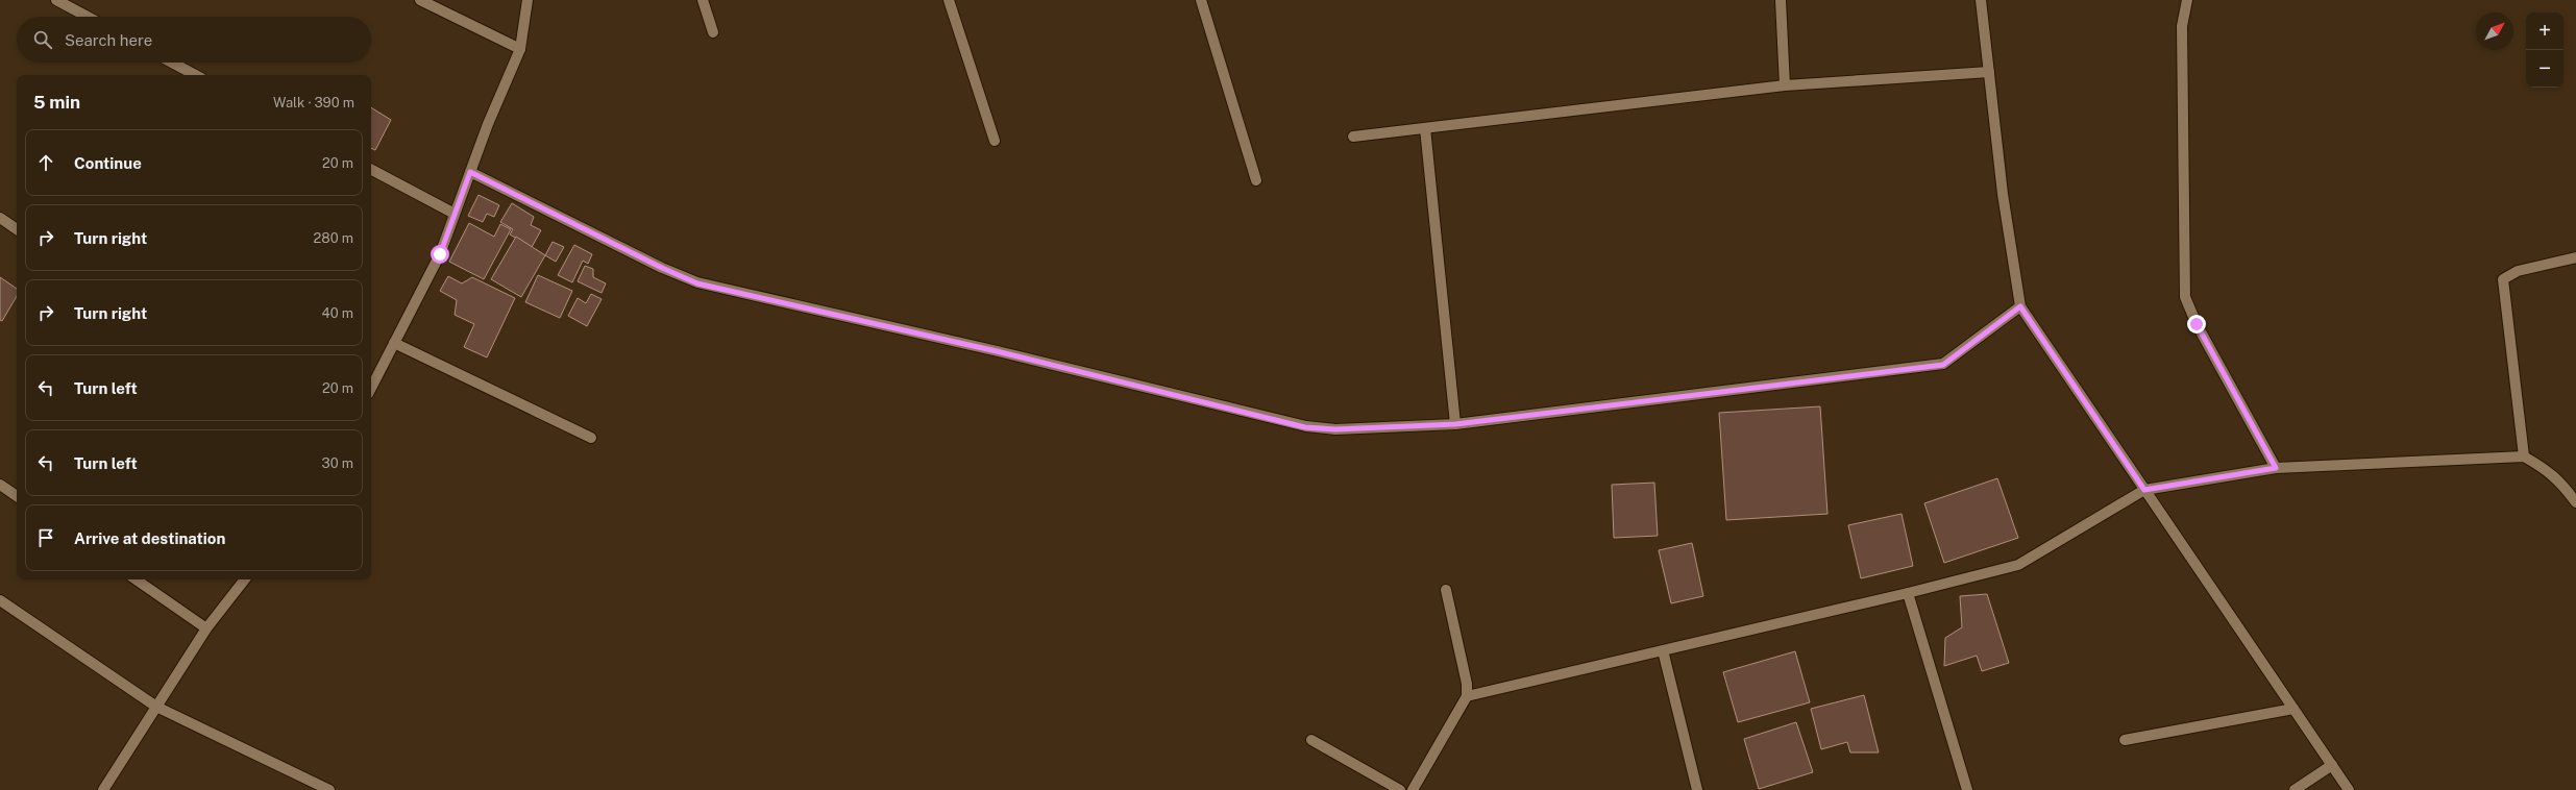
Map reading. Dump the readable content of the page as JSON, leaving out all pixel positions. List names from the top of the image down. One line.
{"north":"top right","page":{"map_buttons":["+","−"],"search":"Search here","heading":["5 min","Walk · 390 m"],"list":[["Continue","20 m"],["Turn right","280 m"],["Turn right","40 m"],["Turn left","20 m"],["Turn left","30 m"],"Arrive at destination"]}}
